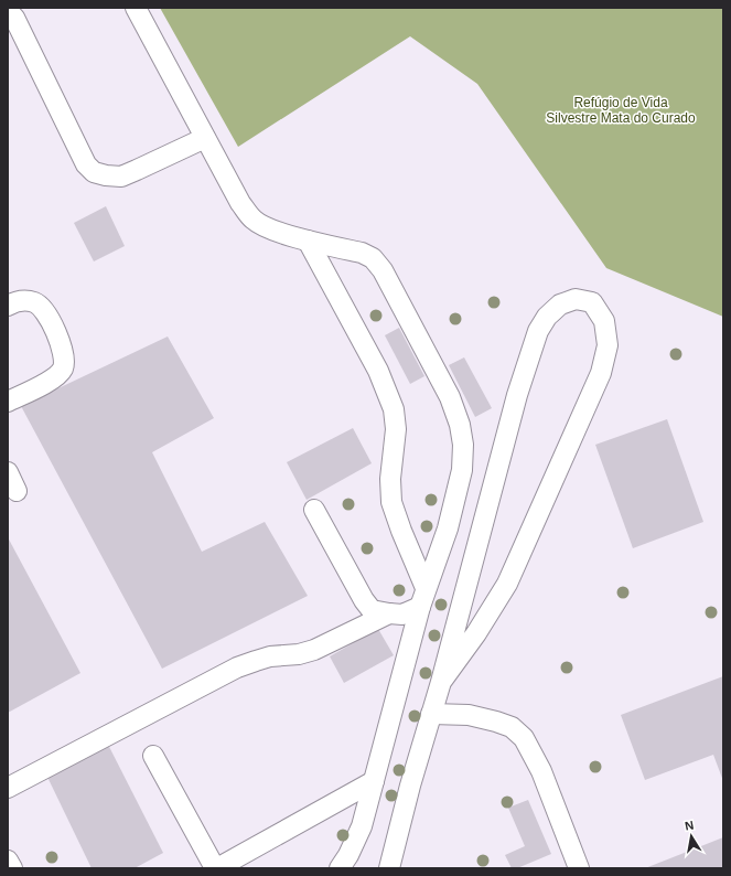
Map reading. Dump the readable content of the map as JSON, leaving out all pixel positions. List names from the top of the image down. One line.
{"parks":["Refúgio de Vida Silvestre Mata do Curado"],"north":"top"}
